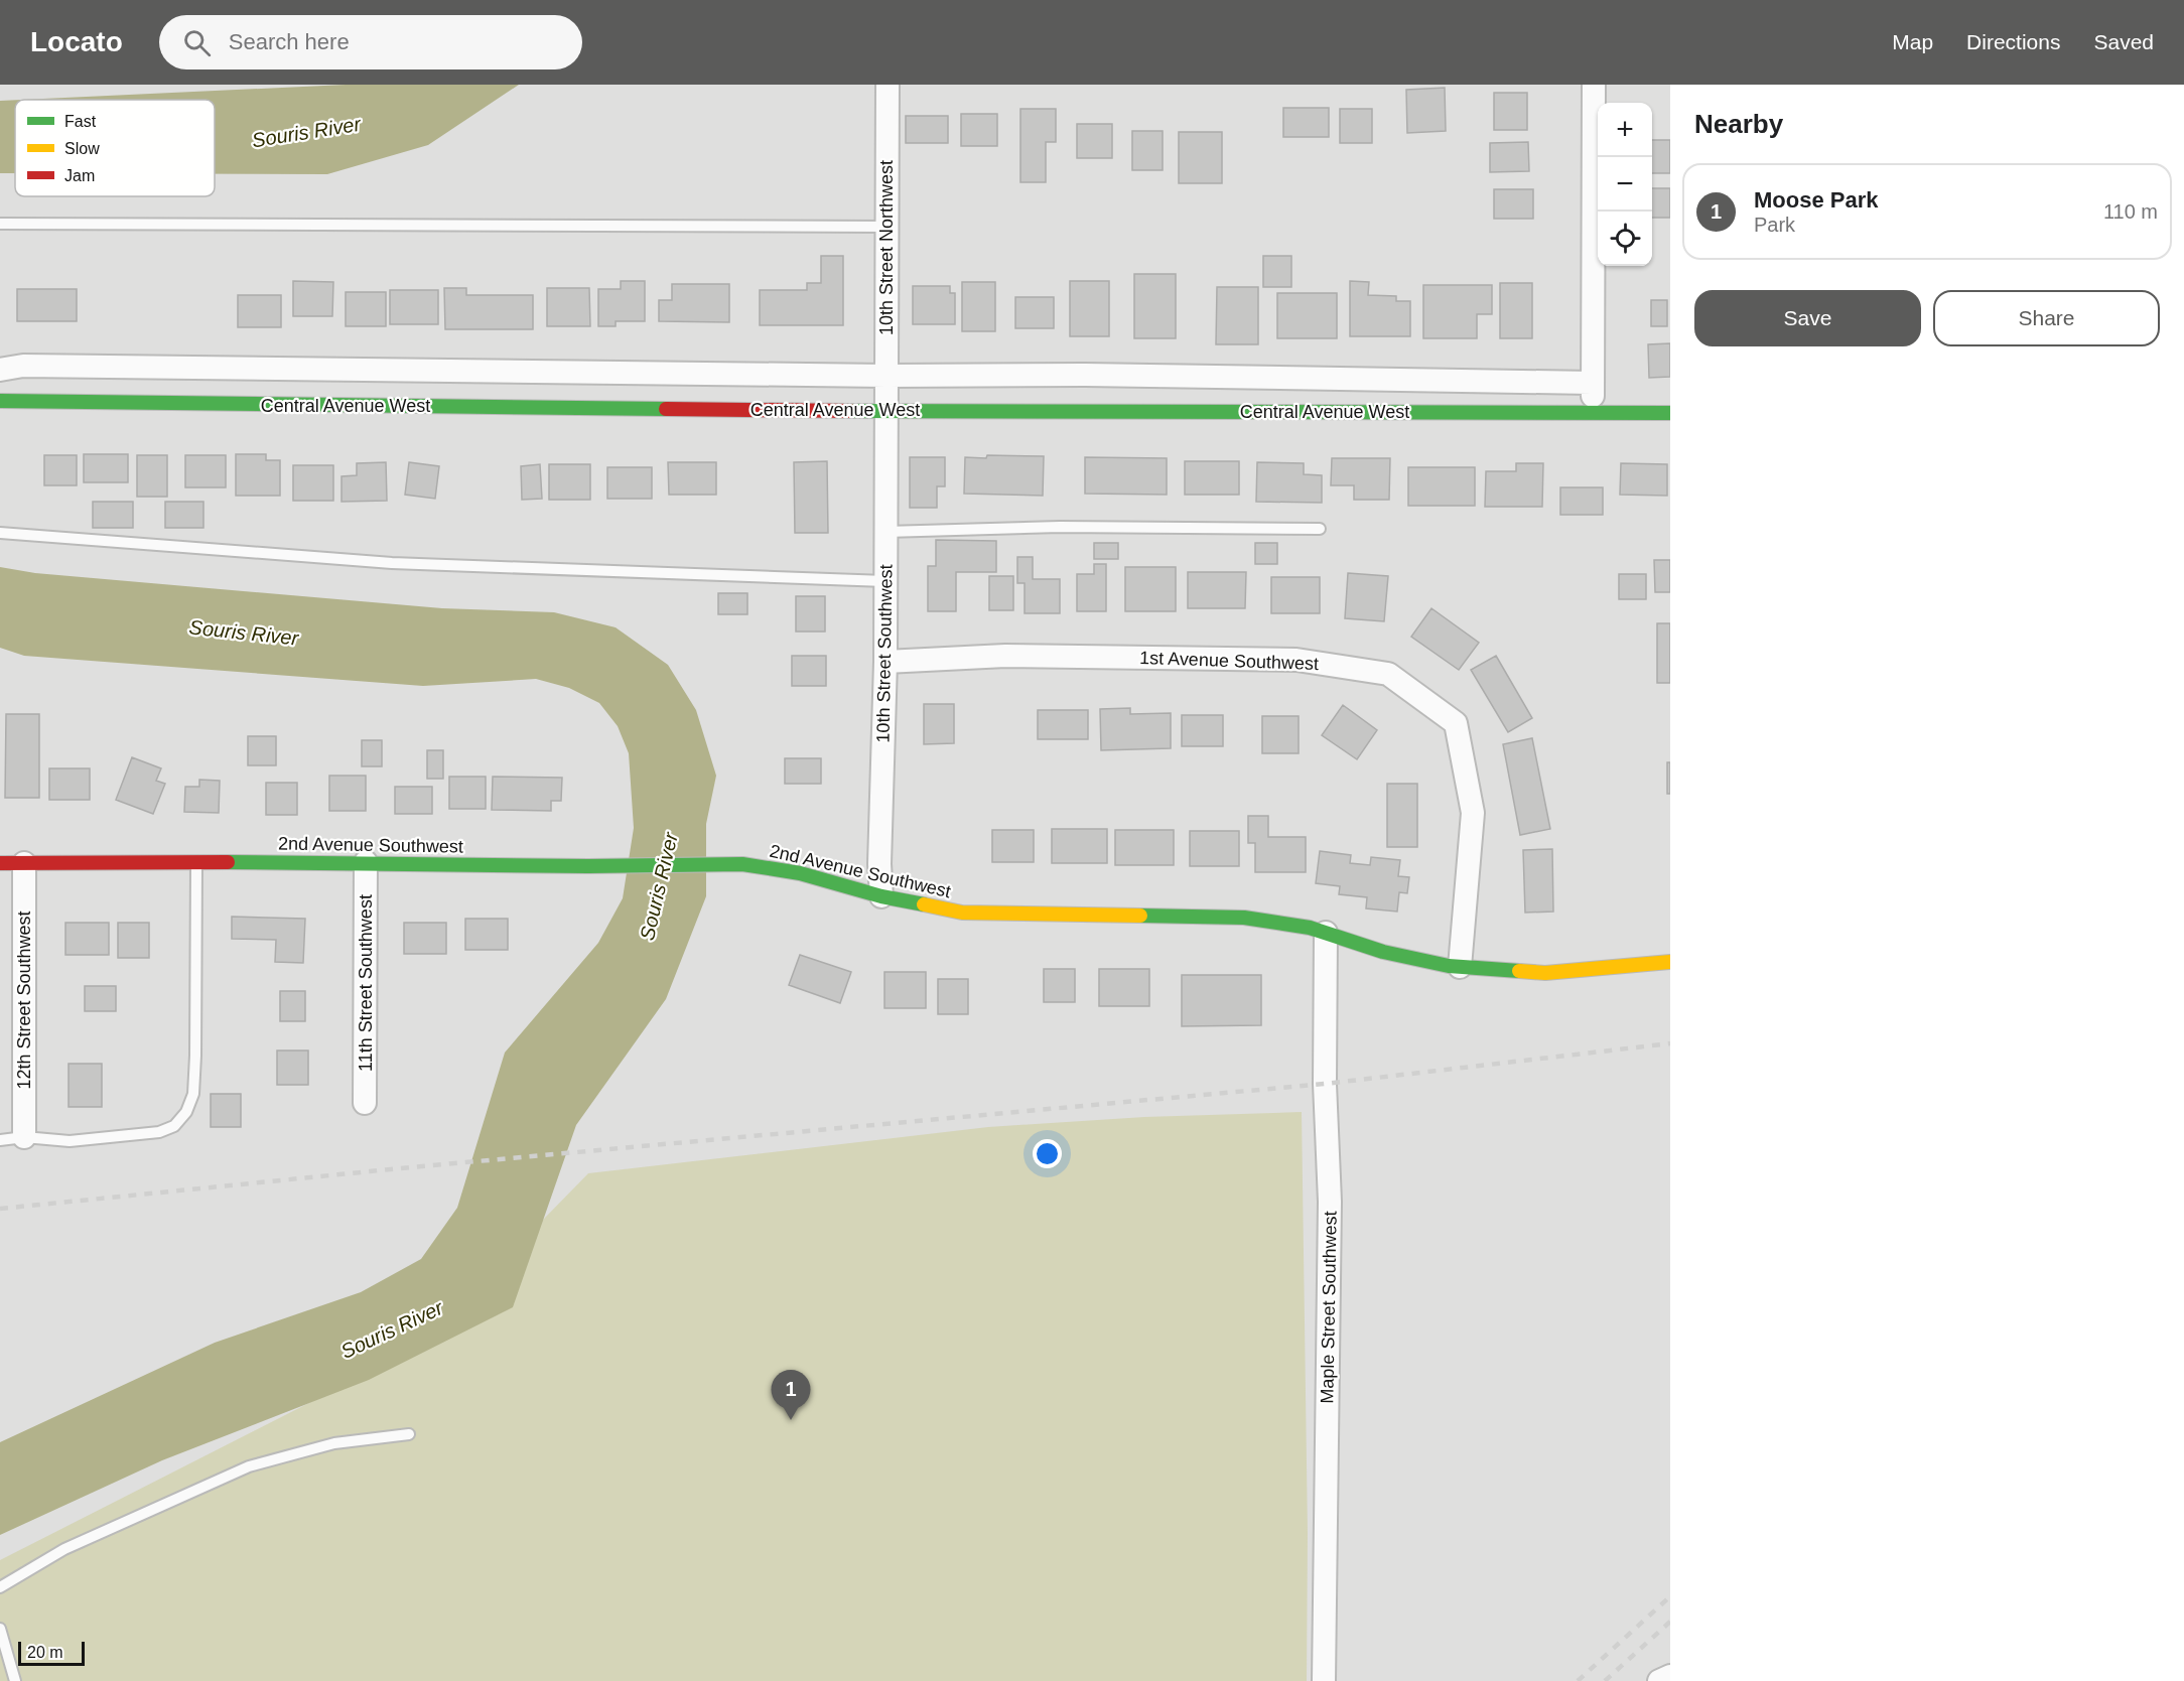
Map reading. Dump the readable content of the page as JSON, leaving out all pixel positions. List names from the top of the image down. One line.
{"streets":{"street":["10th Street Northwest","Central Avenue West","10th Street Southwest","1st Avenue Southwest","2nd Avenue Southwest","11th Street Southwest","12th Street Southwest","Maple Street Southwest"]},"crossings":[["10th Street Northwest","Central Avenue West"],["10th Street Northwest","10th Street Southwest"],["Central Avenue West","10th Street Southwest"],["10th Street Southwest","1st Avenue Southwest"],["10th Street Southwest","2nd Avenue Southwest"],["1st Avenue Southwest","2nd Avenue Southwest"],["2nd Avenue Southwest","11th Street Southwest"],["2nd Avenue Southwest","12th Street Southwest"],["2nd Avenue Southwest","Maple Street Southwest"]],"water":["Souris River"],"legend":["Fast","Slow","Jam"],"scale_bar":"20 m","page":{"header":"Locato","search":"Search here","nav":["Map","Directions","Saved"],"heading":"Nearby","map_buttons":["+","−"],"list":[{"mark":"1","name":"Moose Park","note":"Park","value":"110 m"}],"buttons":["Save","Share"],"pins":"1","scale":"20 m"}}
